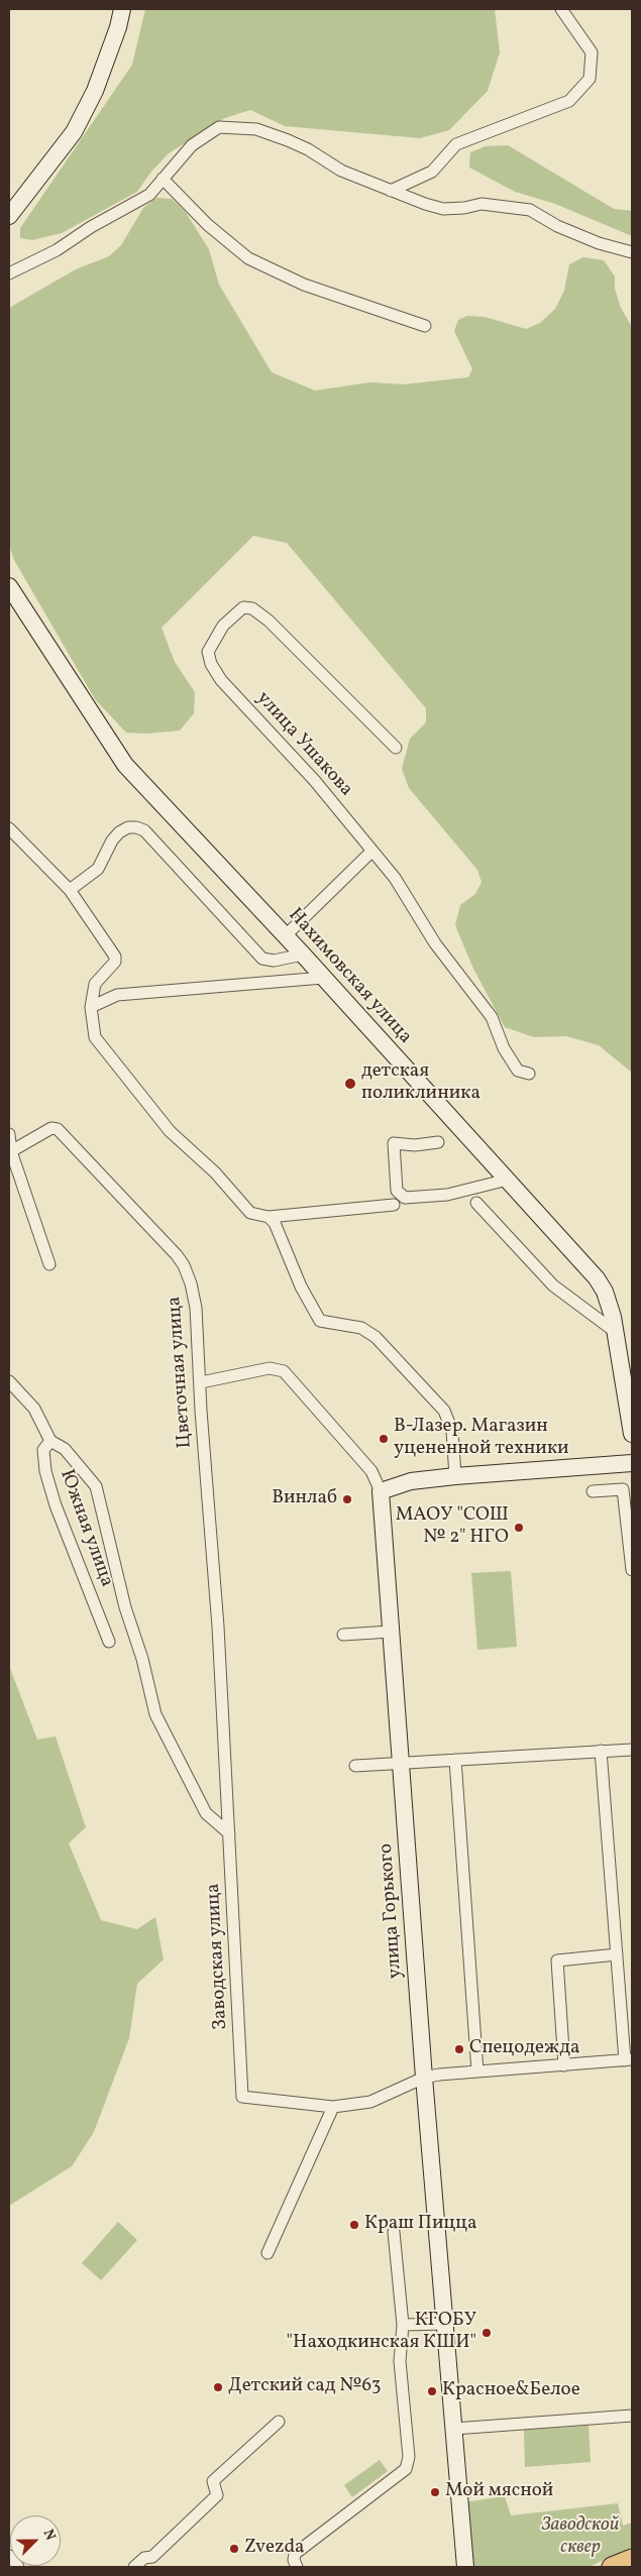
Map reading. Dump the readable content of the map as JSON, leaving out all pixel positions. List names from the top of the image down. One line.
{"streets":{"main road":["Нахимовская улица","улица Горького"],"street":["улица Ушакова","Цветочная улица","Южная улица","Заводская улица"]},"crossings":[["Цветочная улица","улица Горького"],["Цветочная улица","Заводская улица"],["улица Горького","Заводская улица"]],"parks":["Заводской сквер"],"places":["детская поликлиника","В-Лазер. Магазин уцененной техники","Винлаб","МАОУ \"СОШ № 2\" НГО","Спецодежда","Краш Пицца","КГОБУ \"Находкинская КШИ\"","Детский сад №63","Красное&Белое","Мой мясной","Zvezda"],"north":"top right"}
